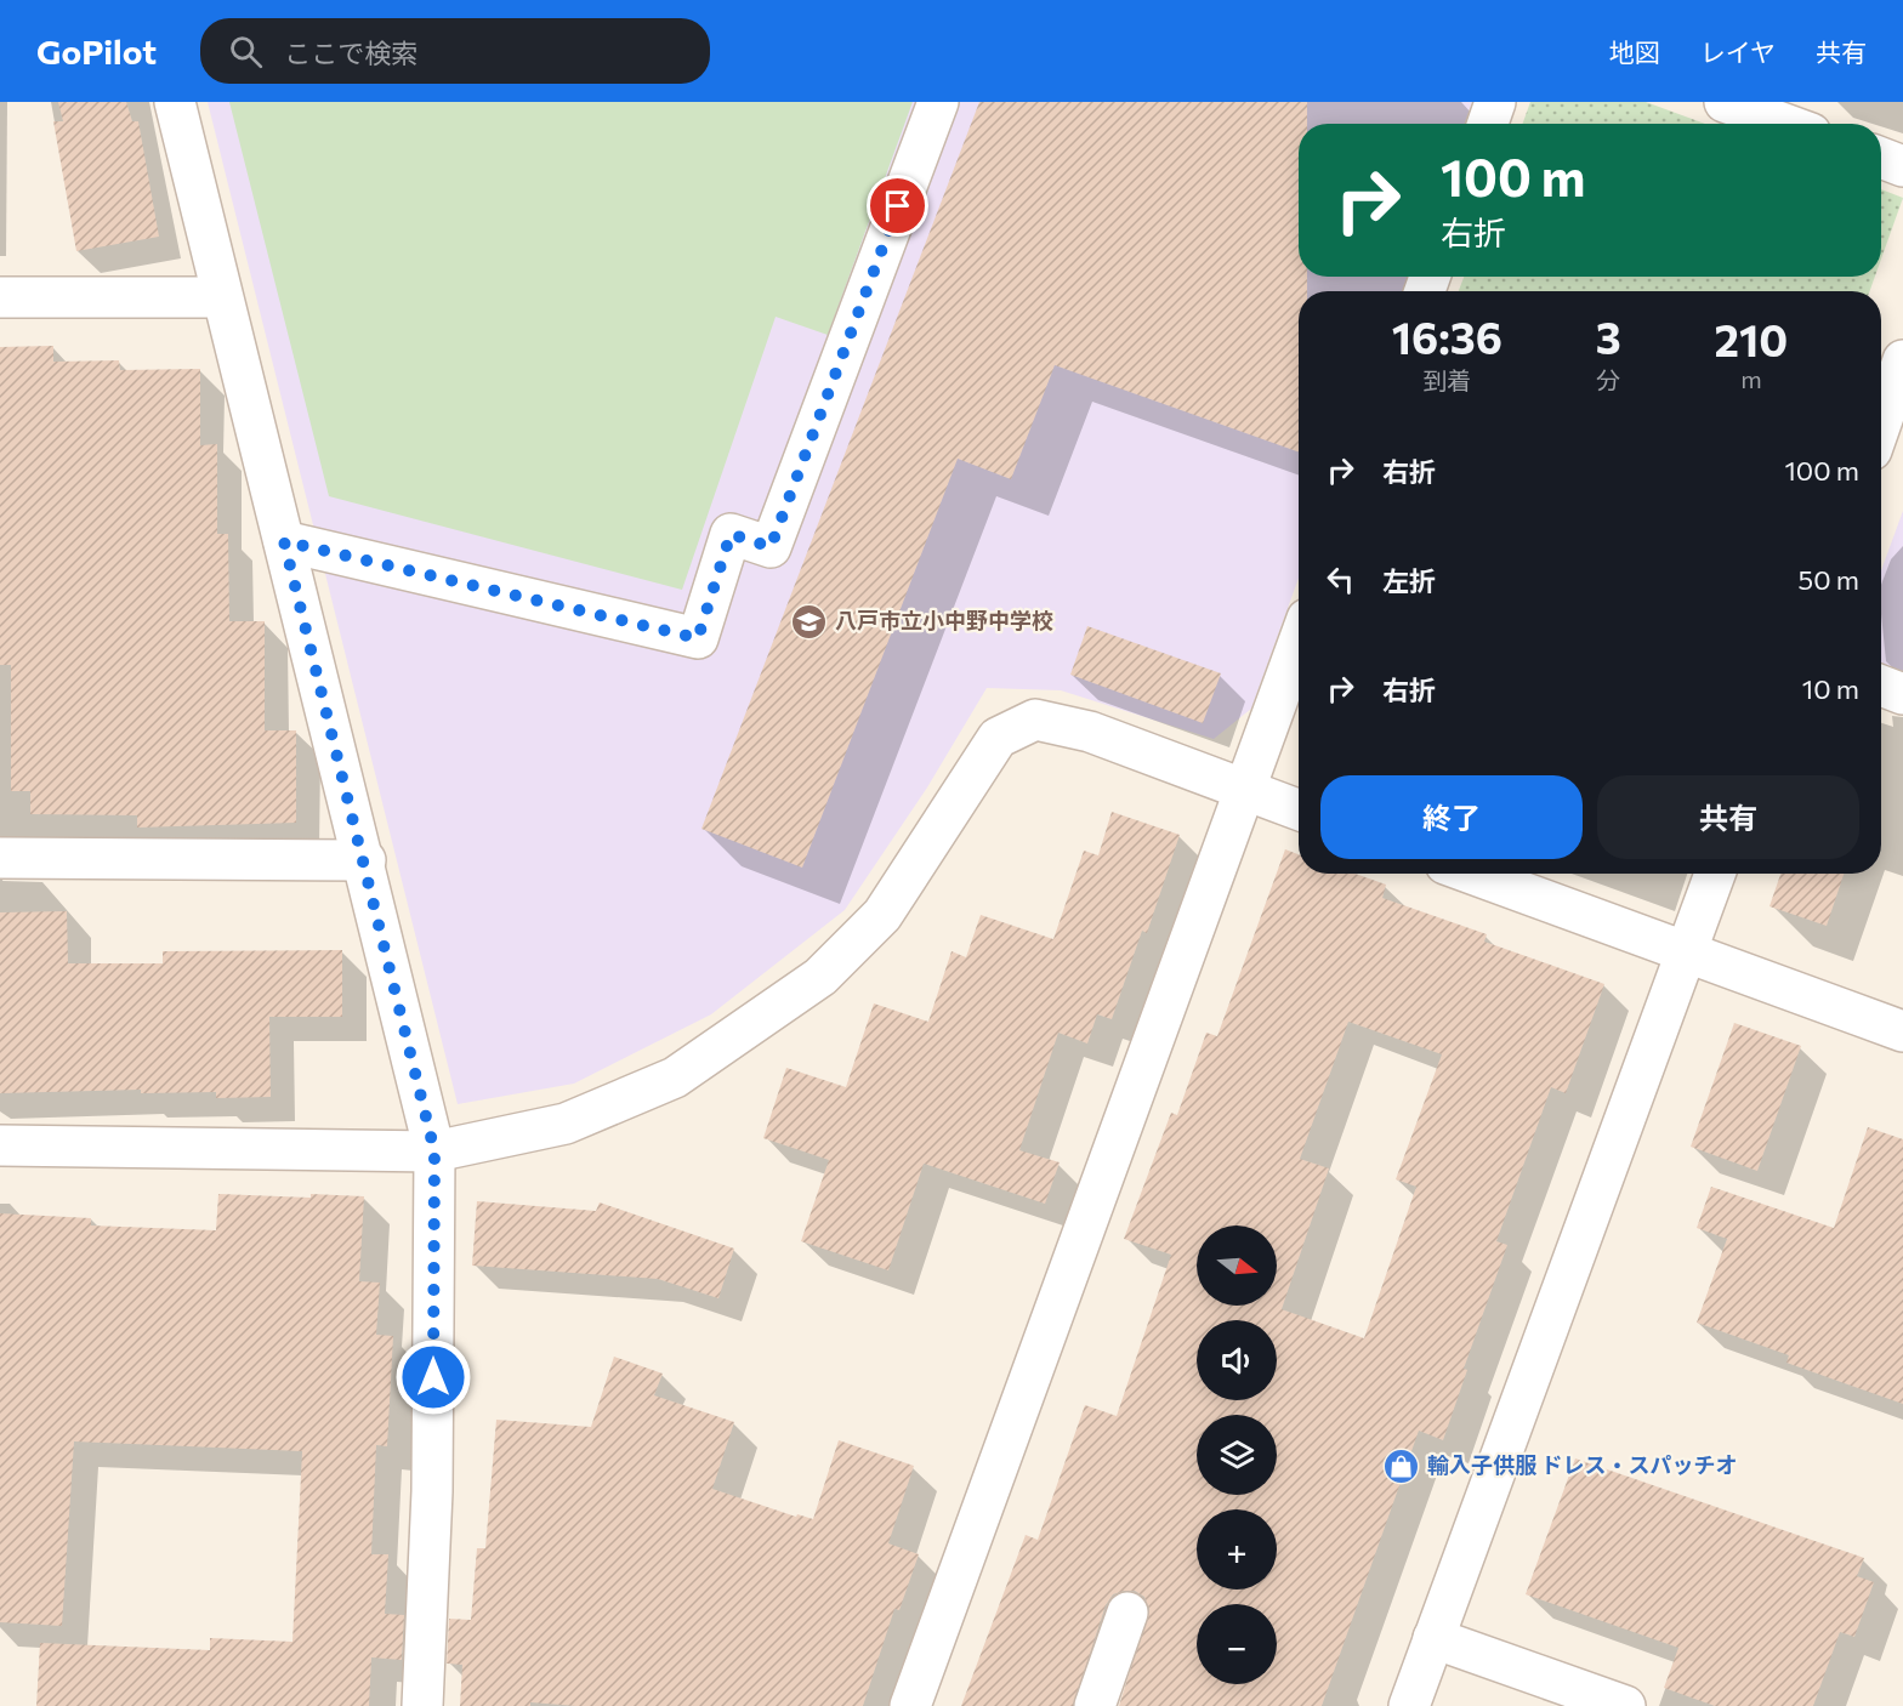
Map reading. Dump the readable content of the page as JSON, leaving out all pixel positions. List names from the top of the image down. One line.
{"places":{"school or university":["八戸市立小中野中学校"],"shop":["輸入子供服 ドレス・スパッチオ"]},"north":"right","page":{"header":"GoPilot","search":"ここで検索","nav":["地図","レイヤ","共有"],"turn":["100 m","右折"],"eta":["16:36","到着","3","分","210","m"],"list":[{"name":"右折","value":"100 m"},{"name":"左折","value":"50 m"},{"name":"右折","value":"10 m"}],"buttons":["終了","共有"],"map_buttons":["+","−"]}}
